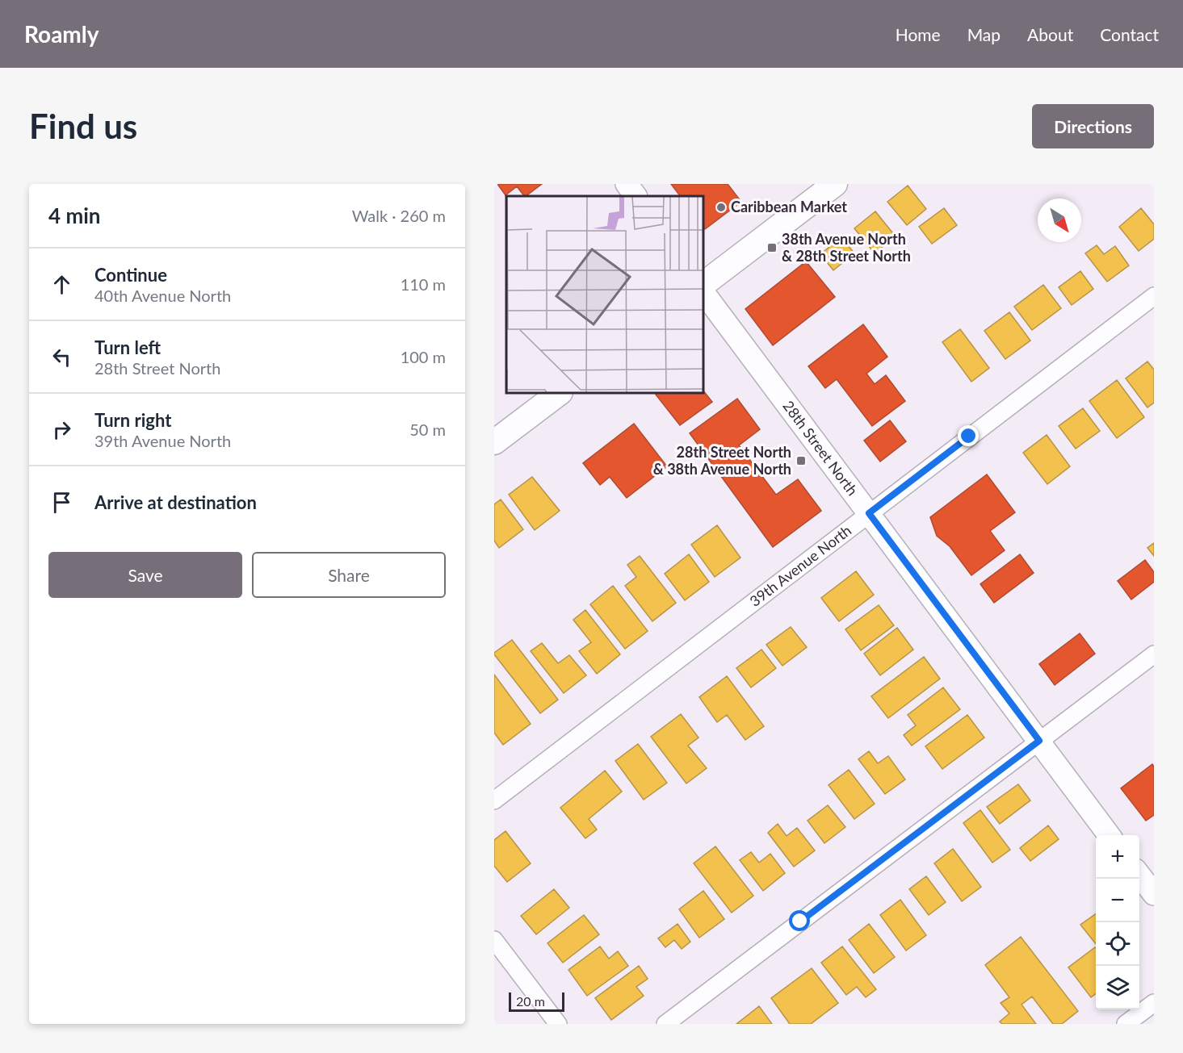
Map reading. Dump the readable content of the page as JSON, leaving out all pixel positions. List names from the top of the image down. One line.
{"streets":{"street":["28th Street North","39th Avenue North"]},"crossings":[["28th Street North","39th Avenue North"]],"places":{"other":["Caribbean Market"],"transit":["38th Avenue North & 28th Street North","28th Street North & 38th Avenue North"]},"scale_bar":"20 m","north":"bottom right","page":{"header":"Roamly","nav":["Home","Map","About","Contact"],"buttons":["Directions",["Save","Share"]],"title":"Find us","heading":["4 min","Walk · 260 m"],"list":[["Continue","40th Avenue North","110 m"],["Turn left","28th Street North","100 m"],["Turn right","39th Avenue North","50 m"],"Arrive at destination"],"map_buttons":["+","−"],"scale":"20 m"}}
